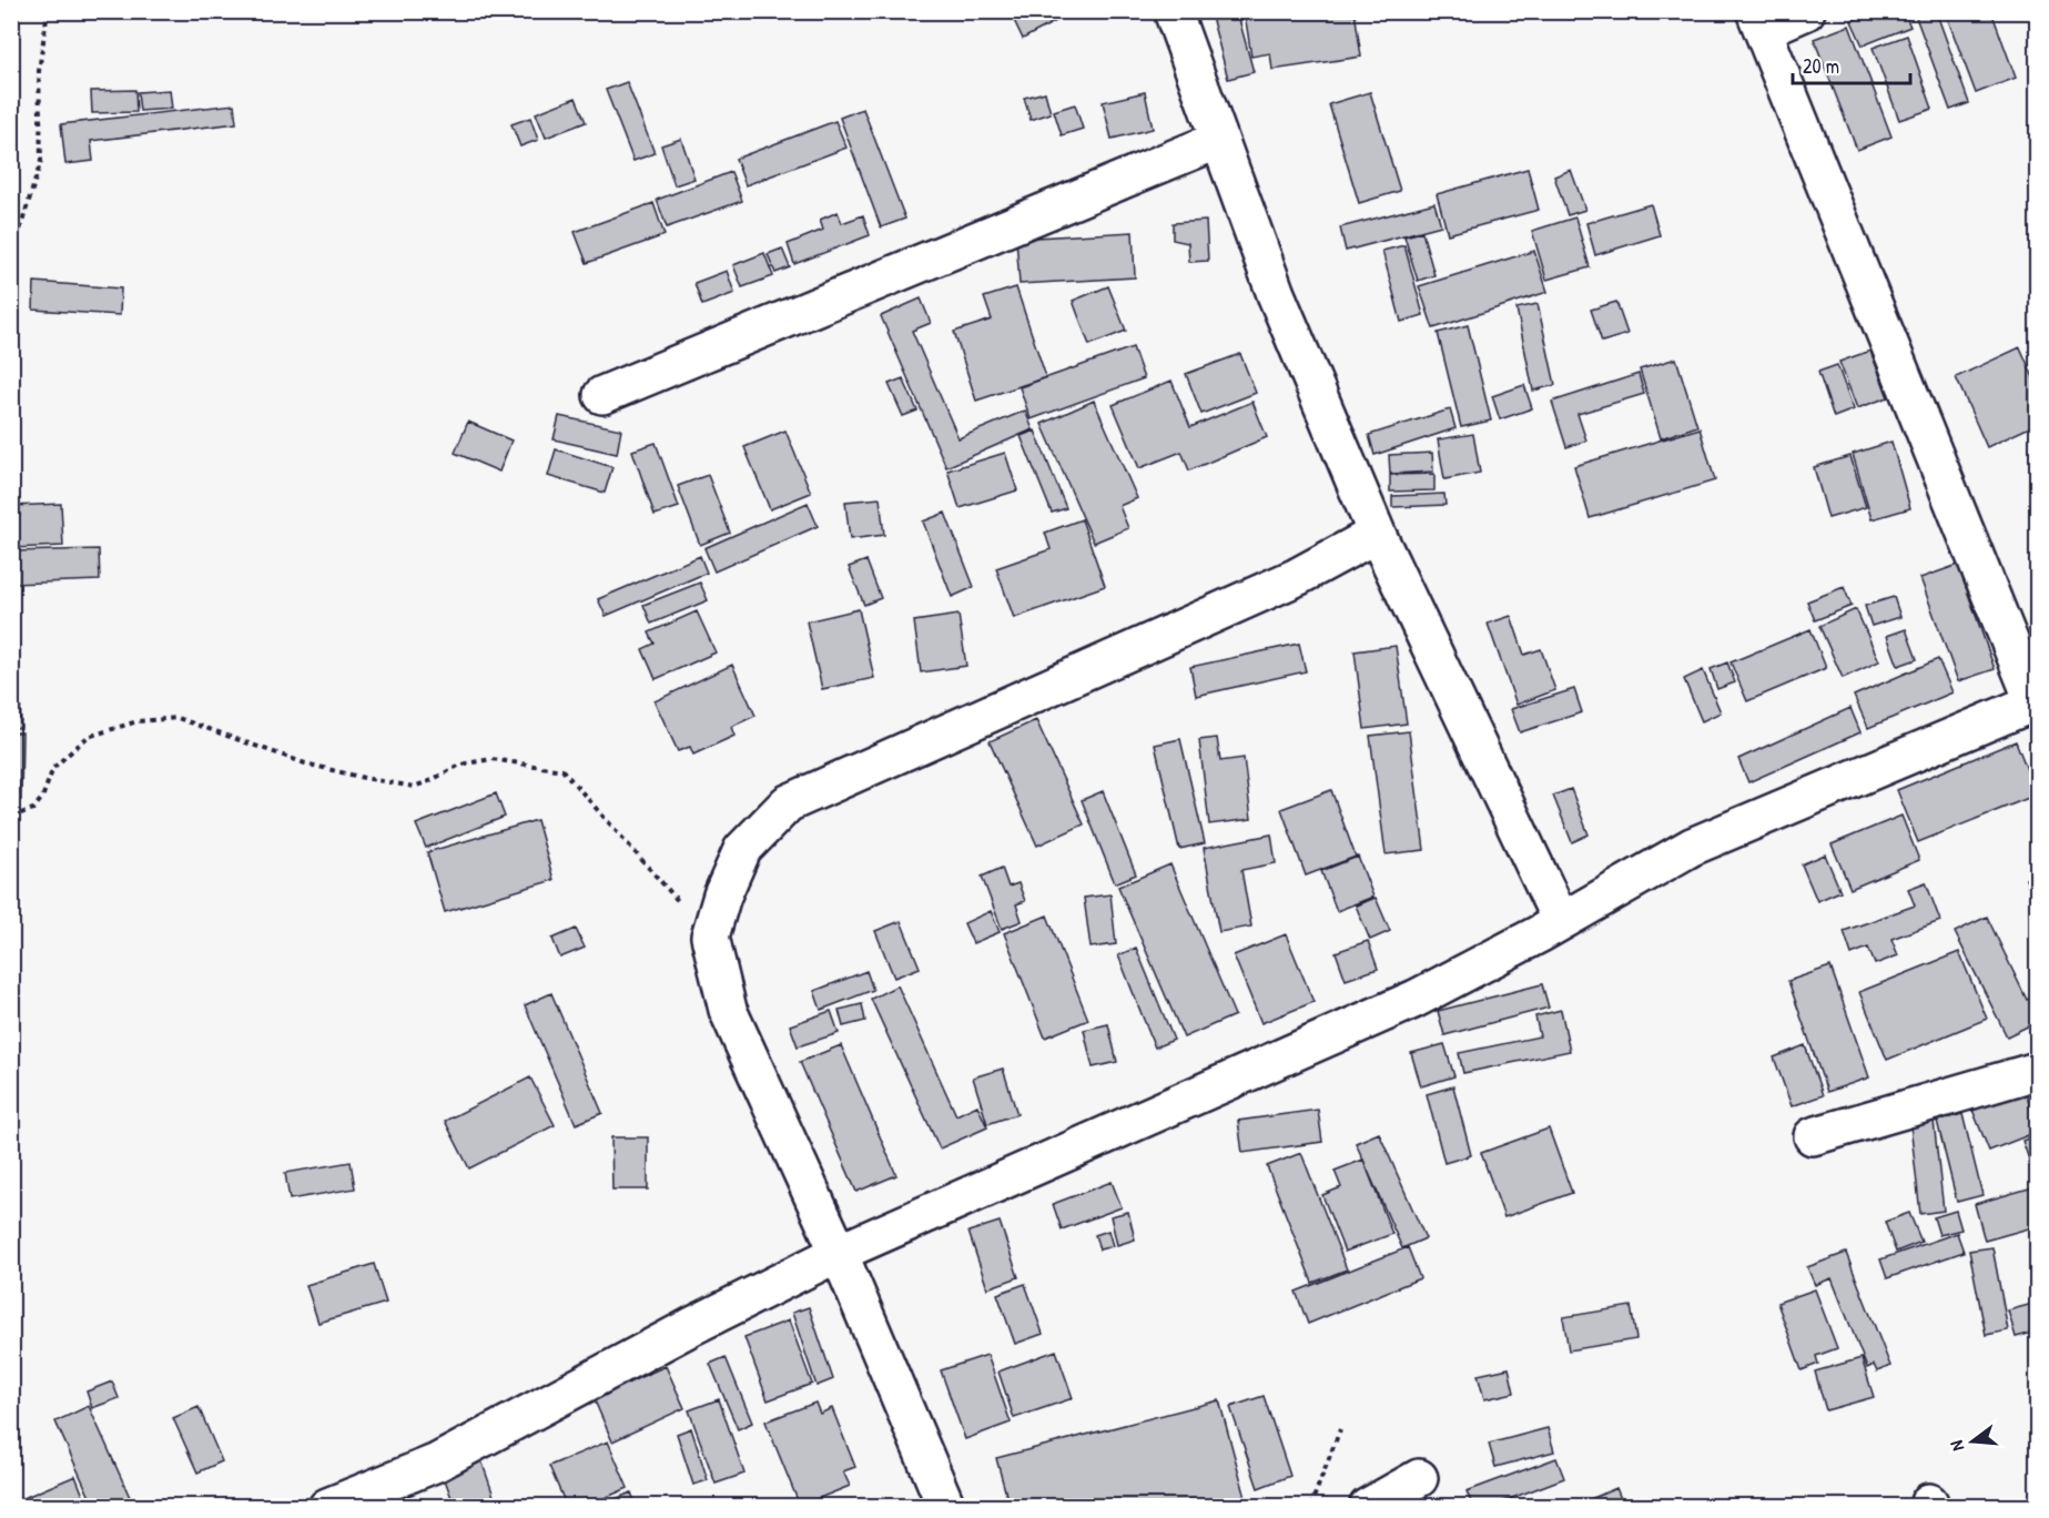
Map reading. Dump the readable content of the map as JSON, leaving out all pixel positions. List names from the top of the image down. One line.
{"scale_bar":"20 m","north":"left"}
